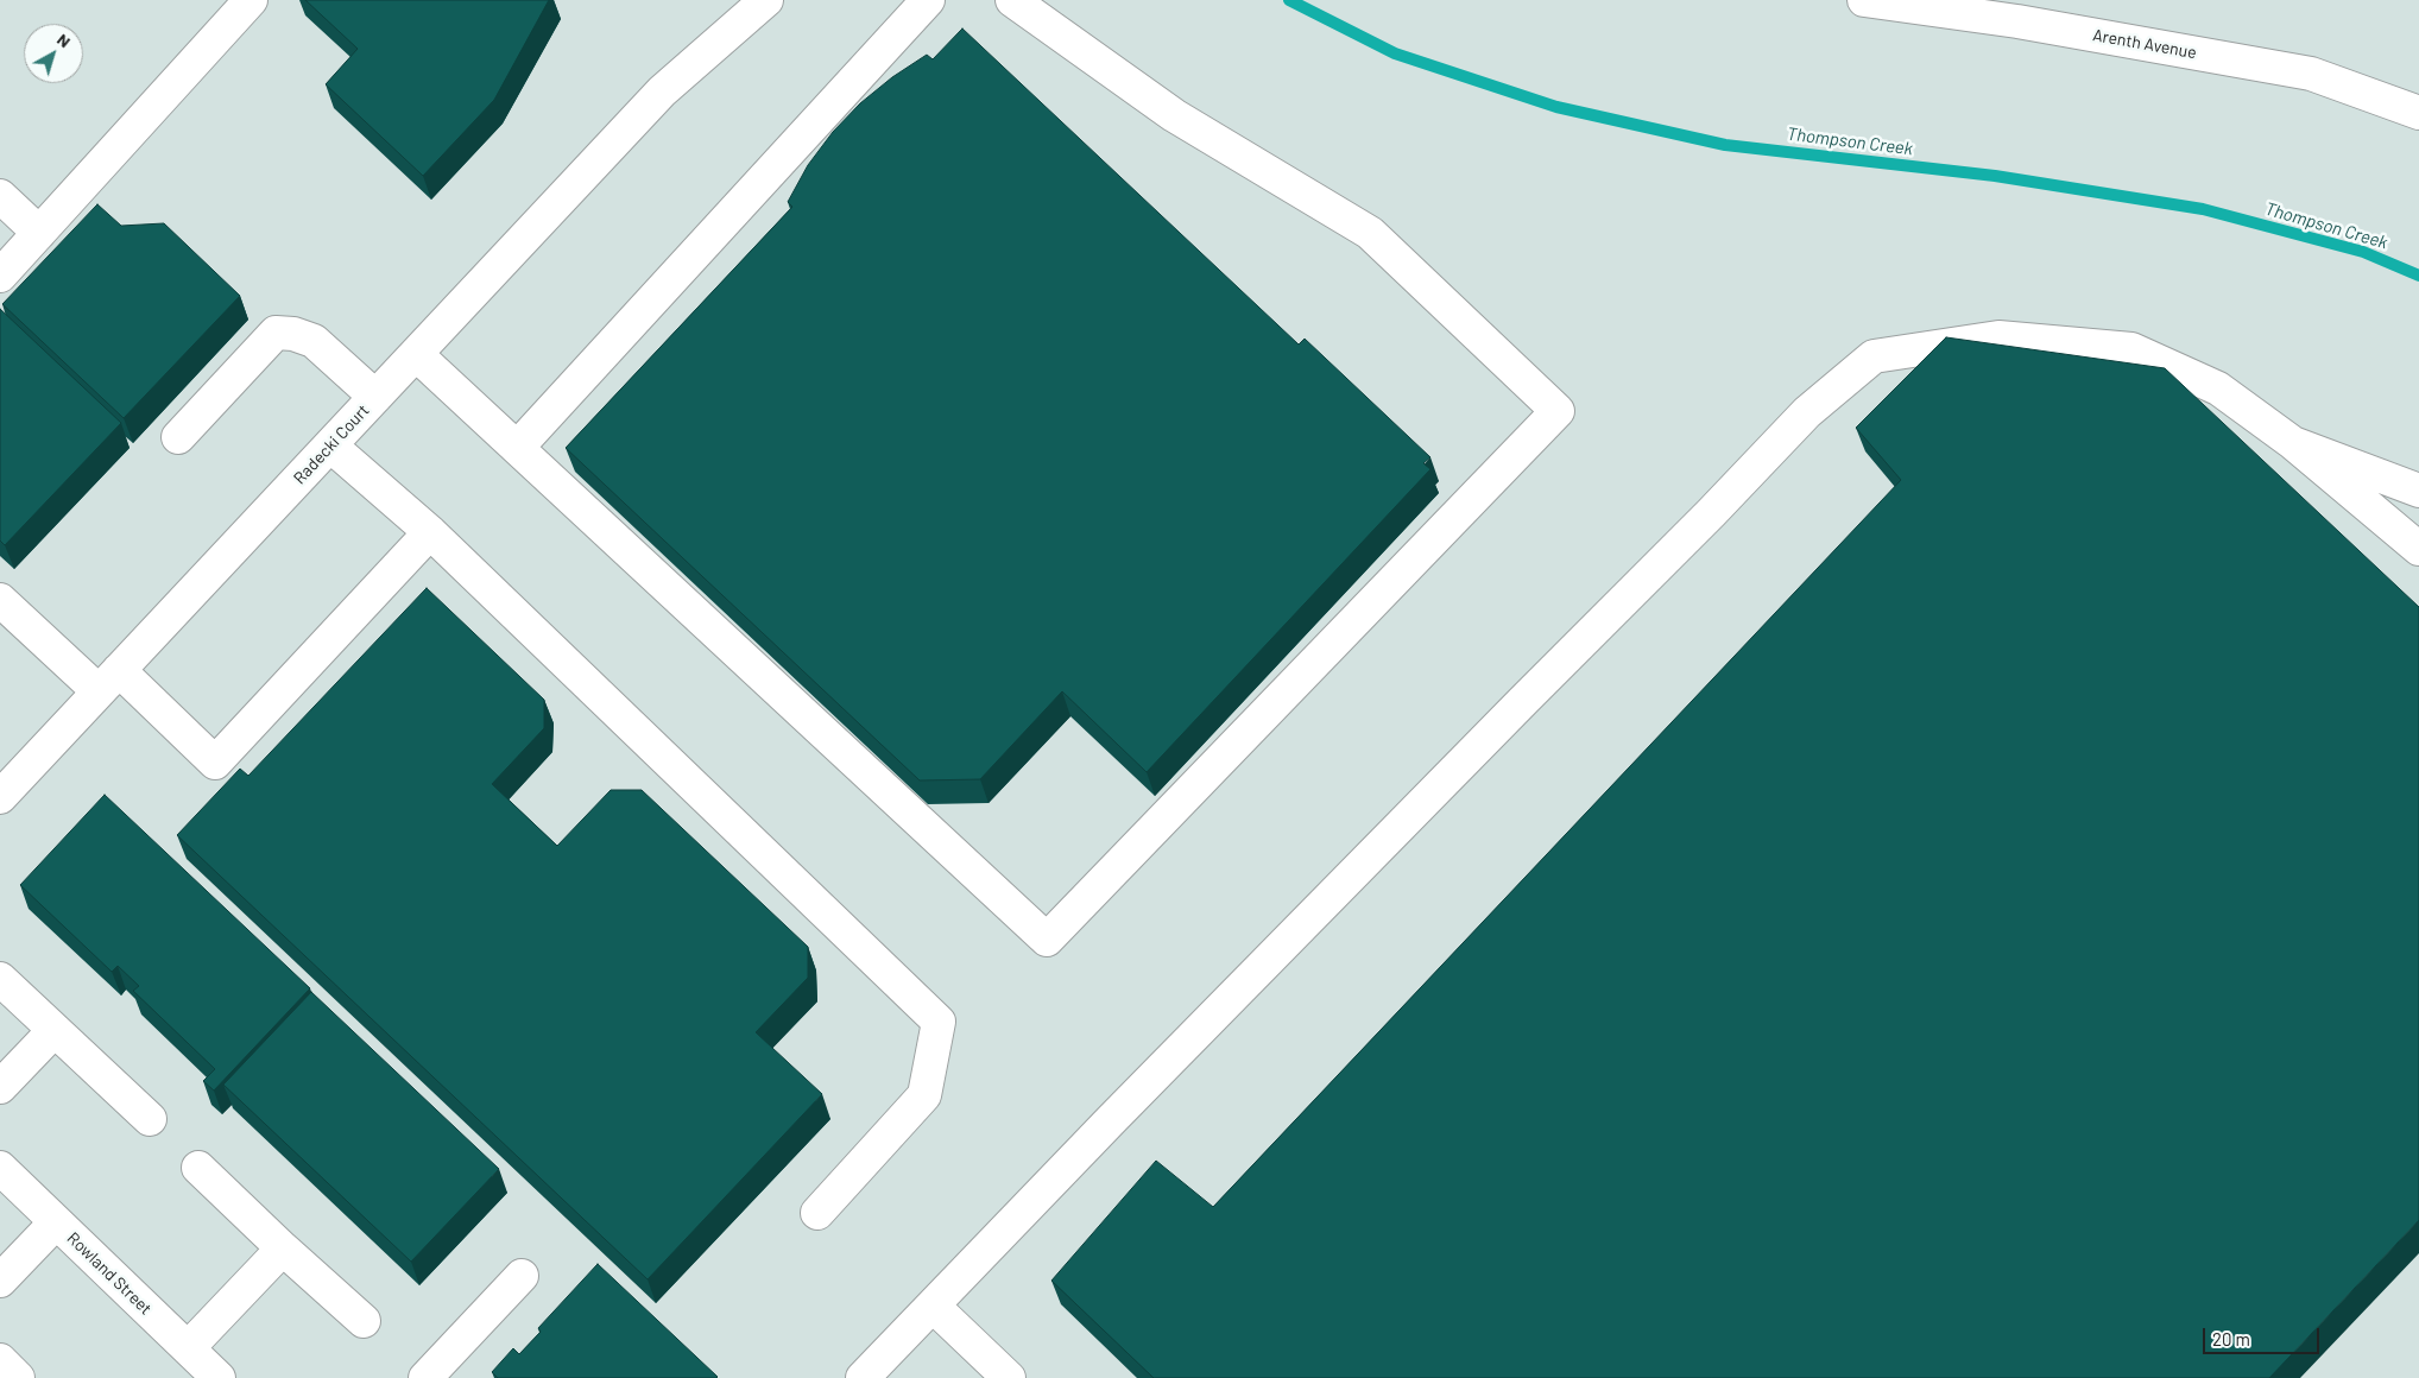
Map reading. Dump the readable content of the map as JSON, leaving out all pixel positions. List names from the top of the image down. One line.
{"streets":{"street":["Arenth Avenue","Radecki Court","Rowland Street"]},"water":["Thompson Creek"],"scale_bar":"20 m","north":"top right"}
